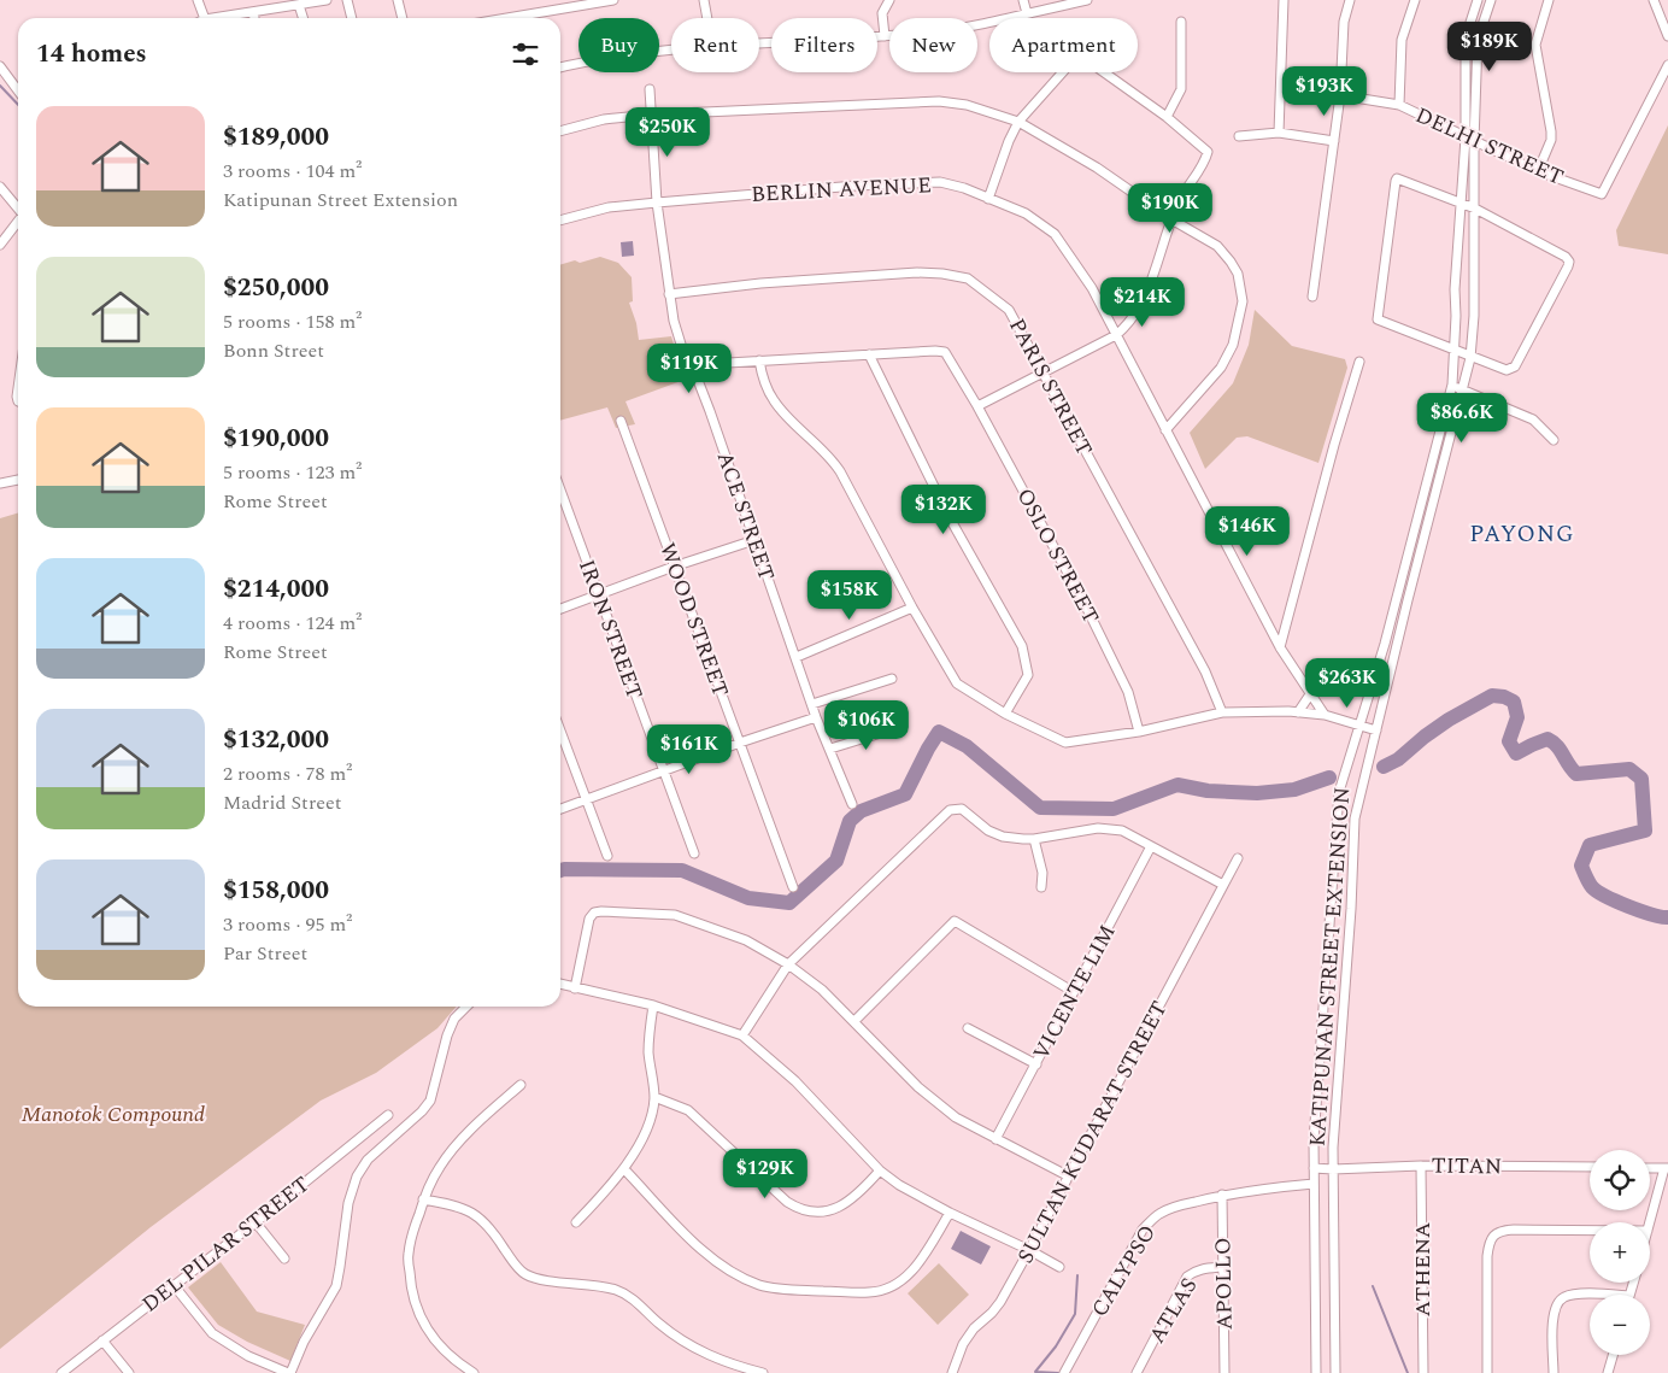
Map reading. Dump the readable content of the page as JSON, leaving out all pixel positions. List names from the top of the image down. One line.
{"streets":{"street":["DELHI STREET","BERLIN AVENUE","PARIS STREET","ACE STREET","OSLO STREET","WOOD STREET","IRON STREET","KATIPUNAN STREET EXTENSION","VICENTE LIM","SULTAN KUDARAT STREET","TITAN","DEL PILAR STREET","ATHENA","CALYPSO","APOLLO","ATLAS"]},"crossings":[["DELHI STREET","KATIPUNAN STREET EXTENSION"],["BERLIN AVENUE","ACE STREET"],["PARIS STREET","ACE STREET"],["ACE STREET","OSLO STREET"],["KATIPUNAN STREET EXTENSION","TITAN"],["KATIPUNAN STREET EXTENSION","CALYPSO"],["TITAN","ATHENA"],["CALYPSO","APOLLO"],["APOLLO","ATLAS"]],"districts":["PAYONG"],"parks":["Manotok Compound"],"page":{"chip":["Buy","Rent","Filters","New","Apartment"],"heading":"14 homes","price":["$189K","$193K","$250K","$190K","$214K","$119K","$86.6K","$132K","$146K","$158K","$263K","$106K","$161K","$129K"],"list":[{"name":"$189,000","note":"3 rooms · 104 m² · Katipunan Street Extension"},{"name":"$250,000","note":"5 rooms · 158 m² · Bonn Street"},{"name":"$190,000","note":"5 rooms · 123 m² · Rome Street"},{"name":"$214,000","note":"4 rooms · 124 m² · Rome Street"},{"name":"$132,000","note":"2 rooms · 78 m² · Madrid Street"},{"name":"$158,000","note":"3 rooms · 95 m² · Par Street"}],"map_buttons":["+","−"]}}
